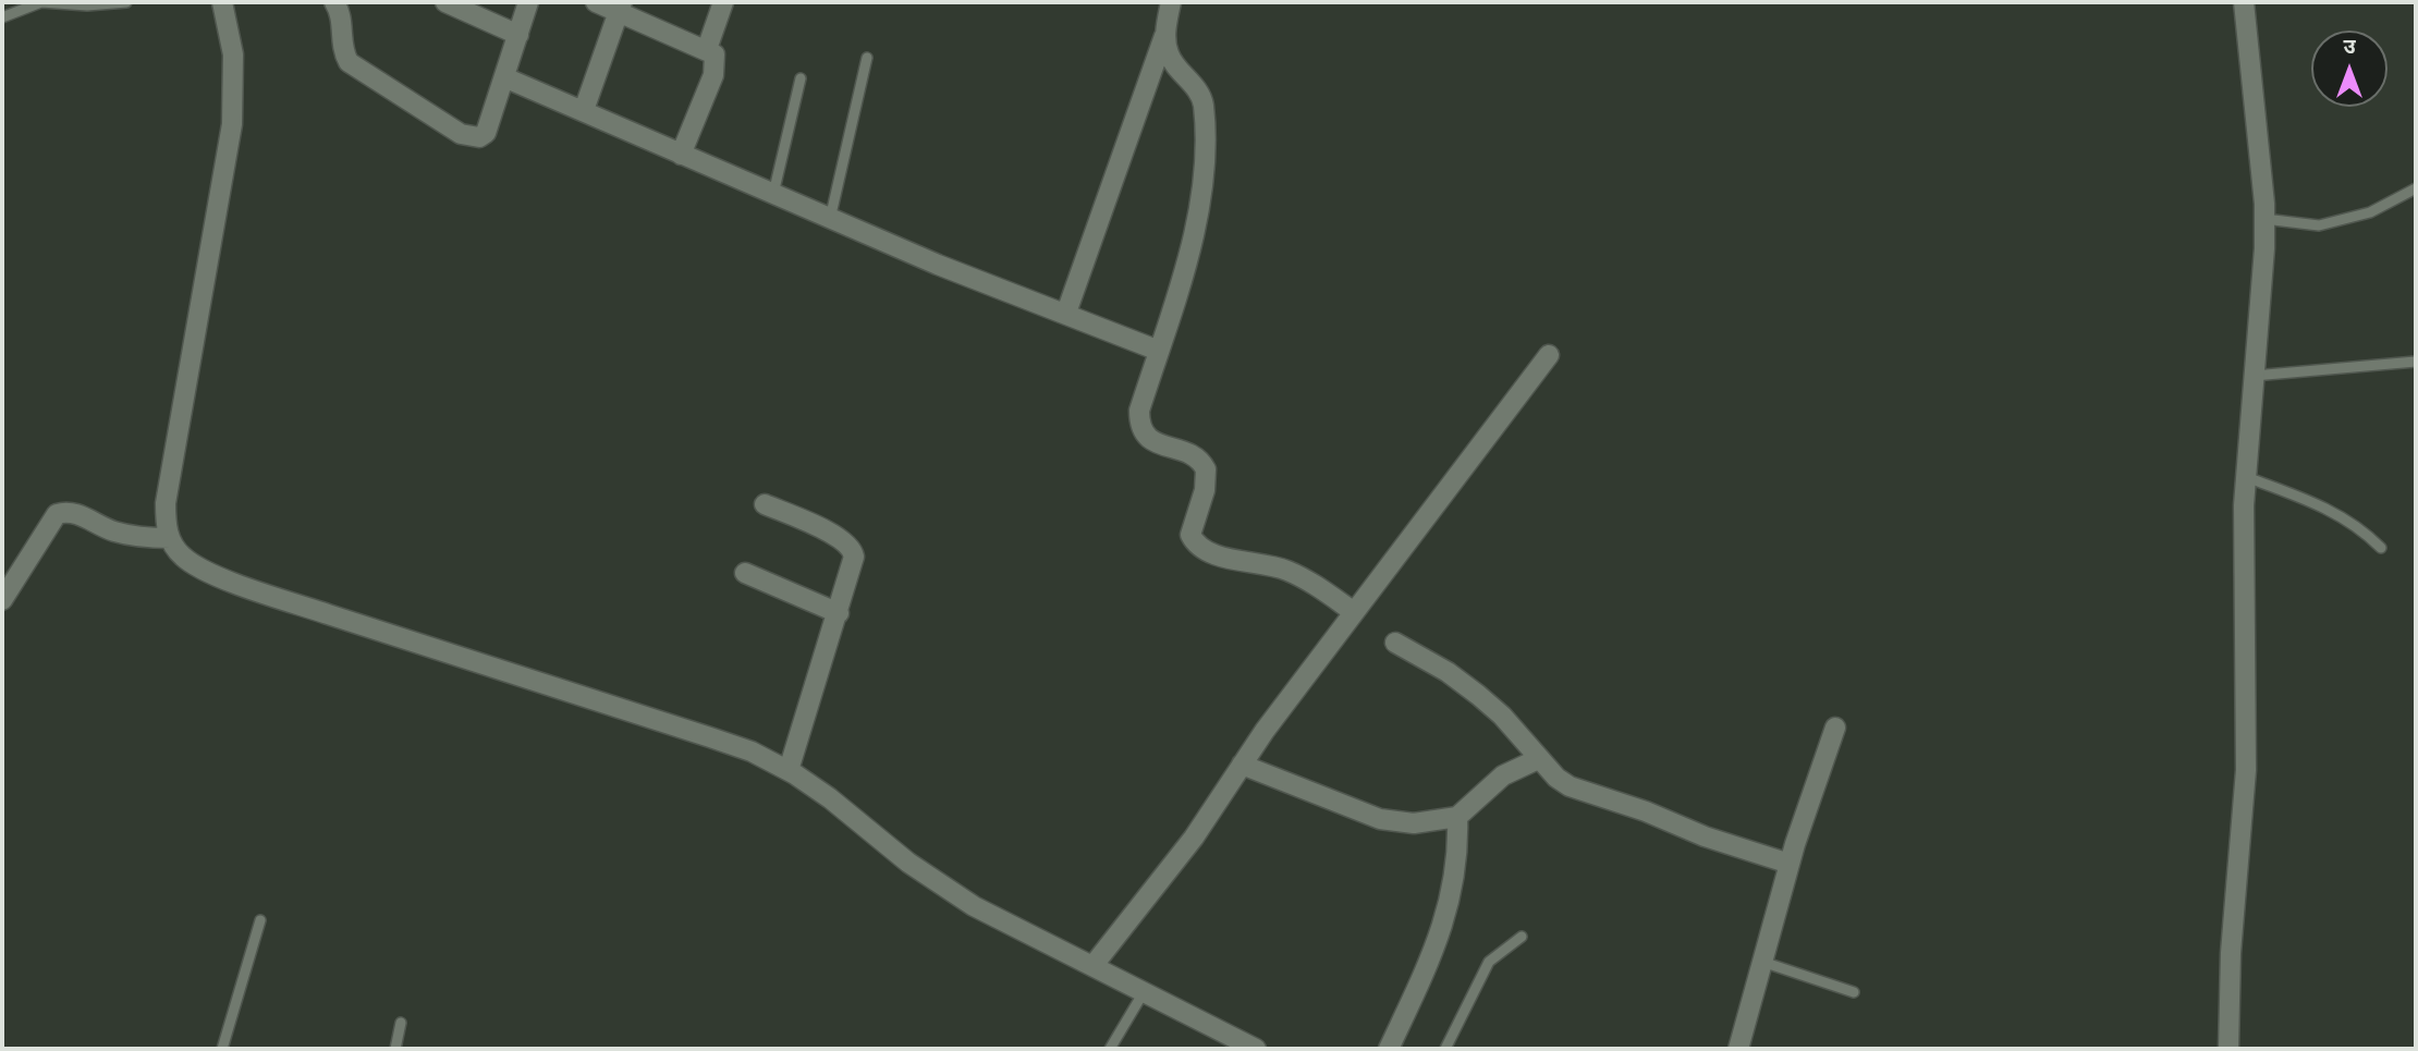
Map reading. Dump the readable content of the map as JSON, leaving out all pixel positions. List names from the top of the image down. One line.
{"north":"top"}
